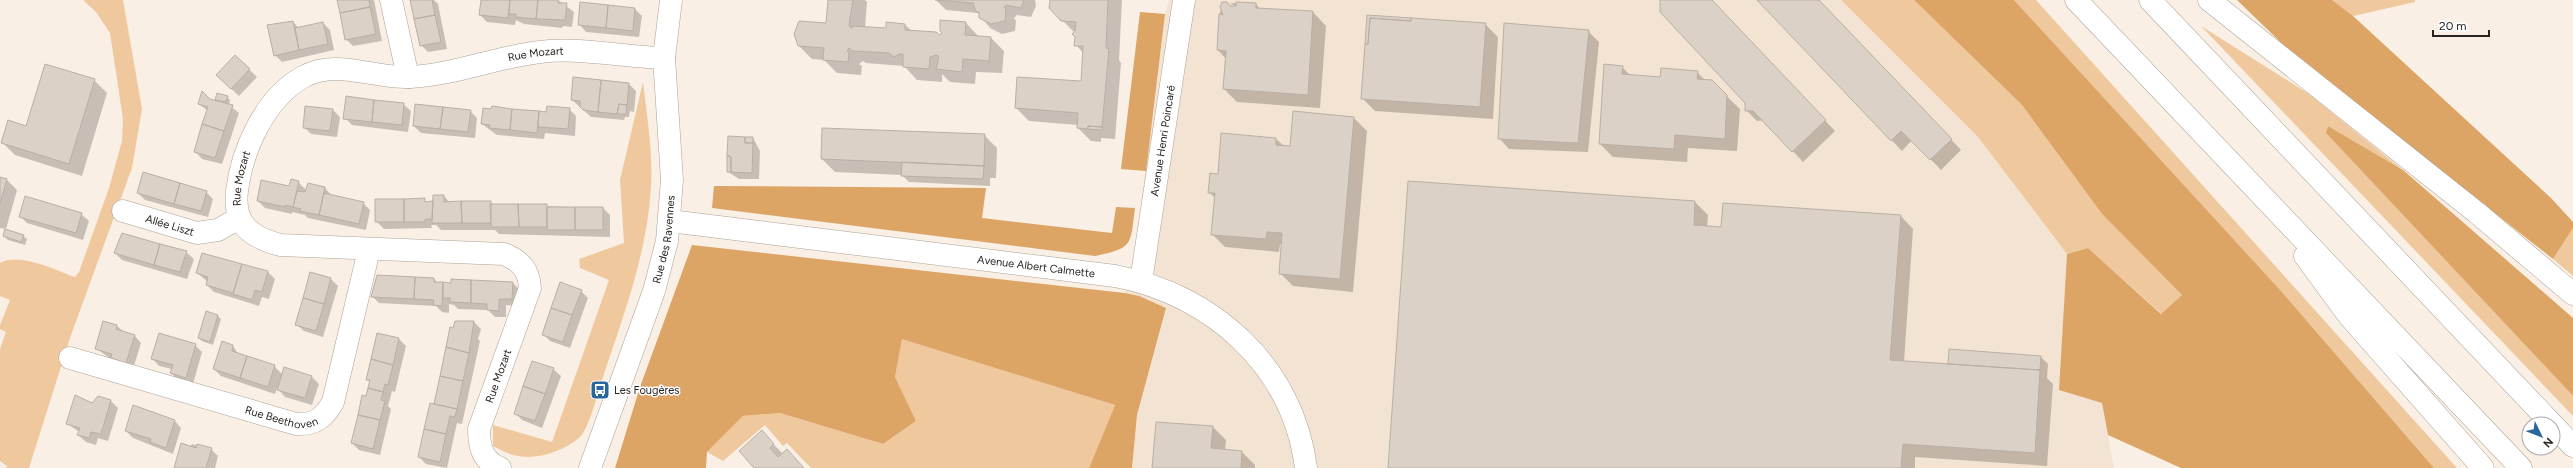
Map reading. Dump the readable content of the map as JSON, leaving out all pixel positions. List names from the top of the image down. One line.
{"streets":{"main road":["Rue Mozart","Avenue Henri Poincaré","Allée Liszt","Rue des Ravennes","Avenue Albert Calmette","Rue Beethoven"]},"crossings":[["Rue Mozart","Allée Liszt"],["Rue Mozart","Rue des Ravennes"],["Rue Mozart","Rue Beethoven"],["Avenue Henri Poincaré","Avenue Albert Calmette"],["Rue des Ravennes","Avenue Albert Calmette"]],"places":{"bus stop":["Les Fougères"]},"scale_bar":"20 m","north":"bottom right"}
